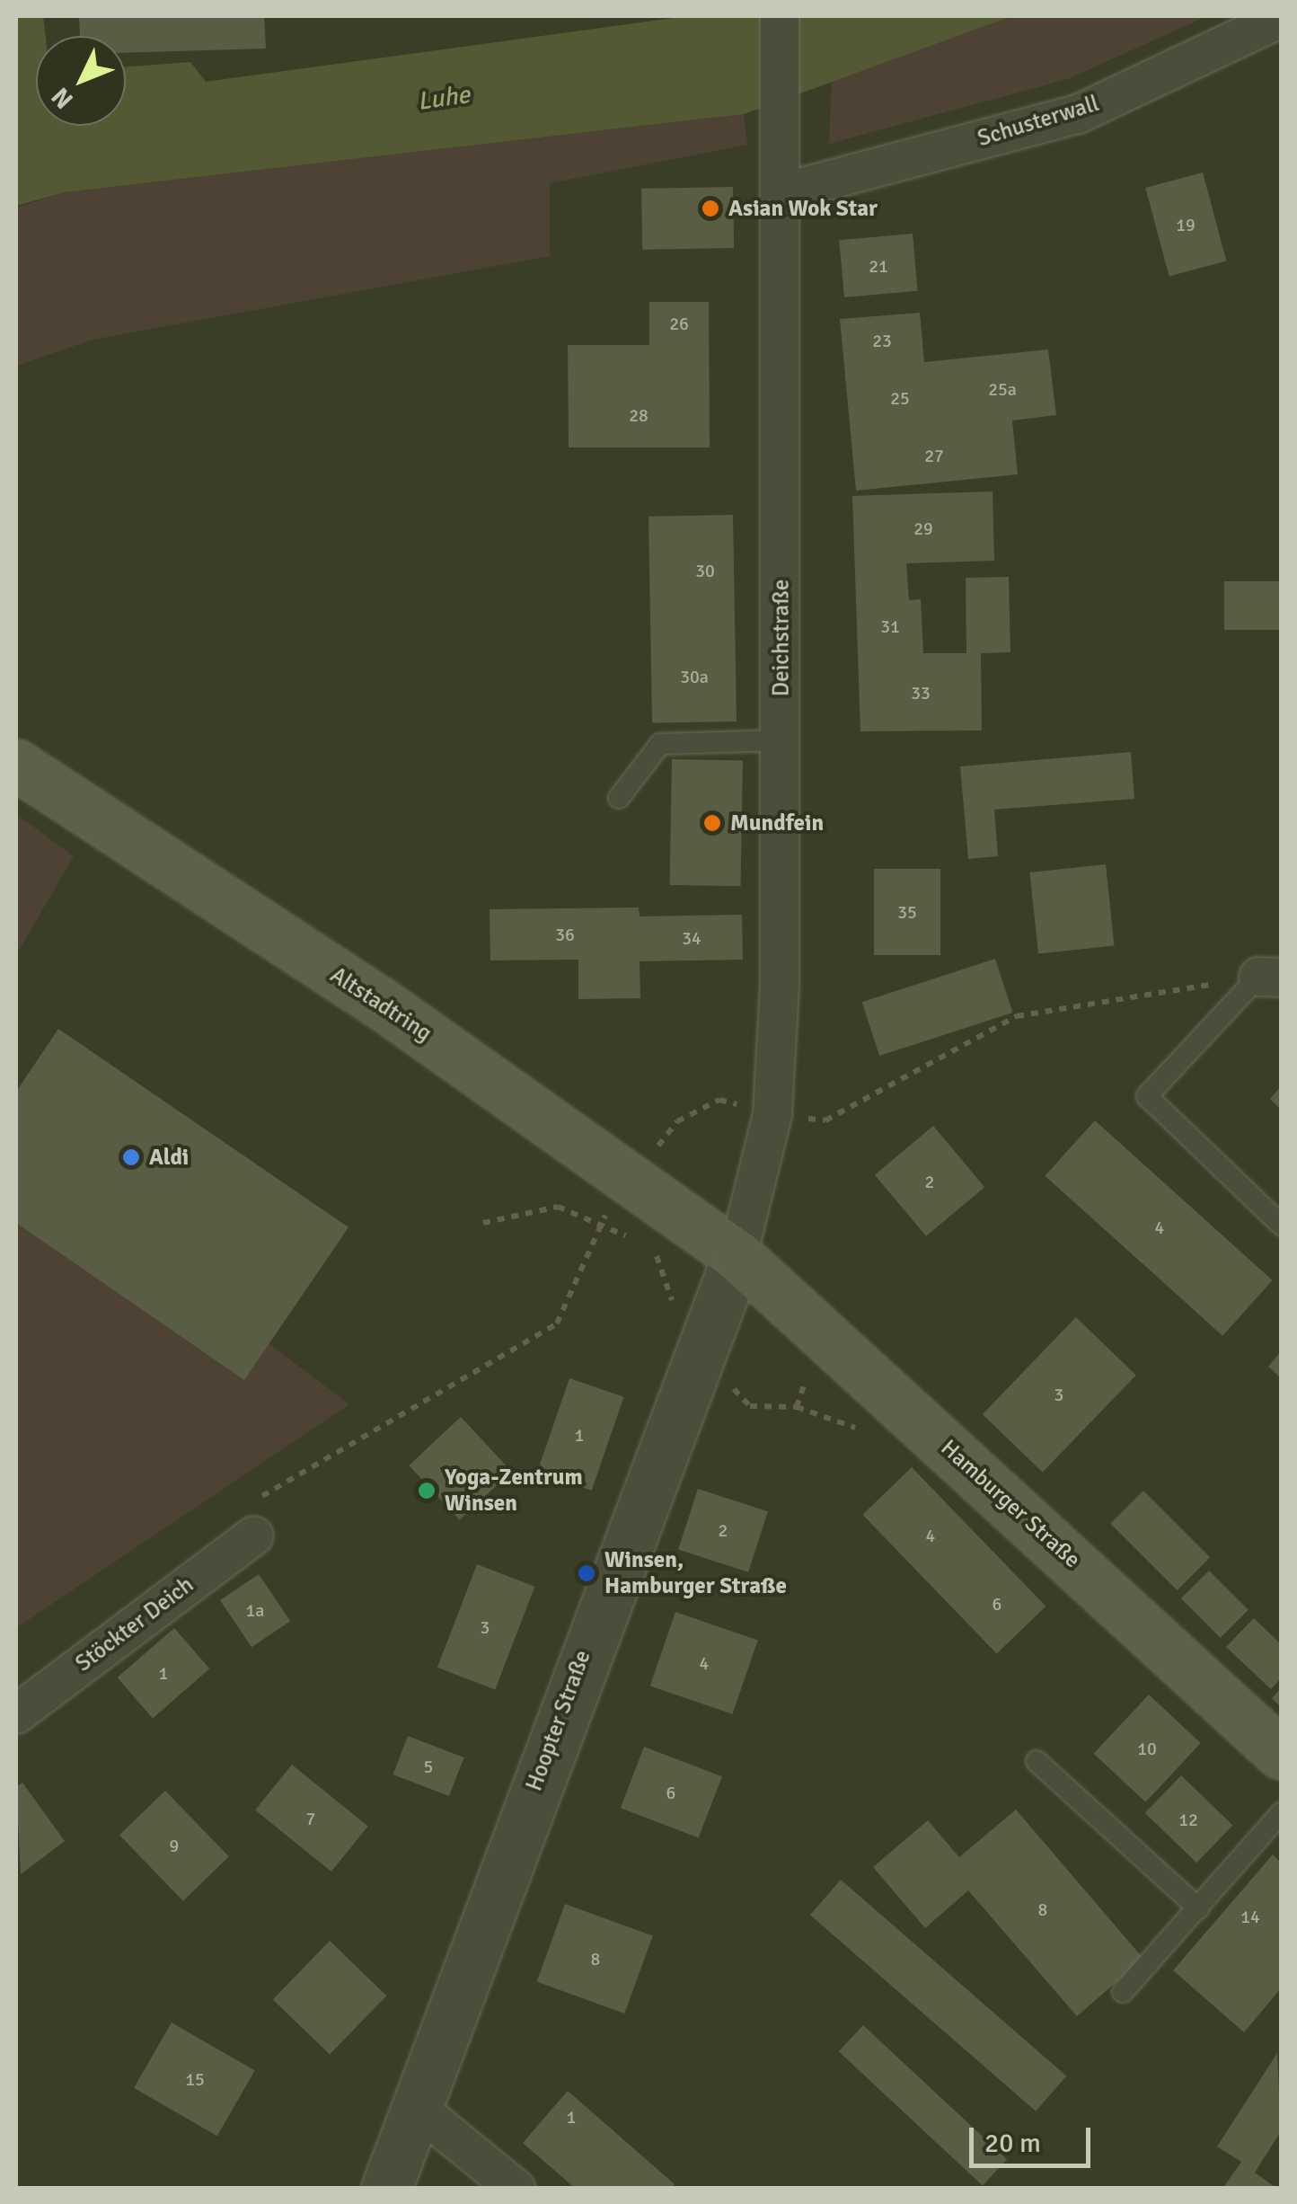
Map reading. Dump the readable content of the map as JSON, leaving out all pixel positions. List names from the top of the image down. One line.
{"streets":{"main road":["Altstadtring","Hamburger Straße"],"street":["Schusterwall","Deichstraße","Stöckter Deich","Hoopter Straße"]},"crossings":[["Schusterwall","Deichstraße"],["Deichstraße","Altstadtring"],["Deichstraße","Hamburger Straße"],["Deichstraße","Hoopter Straße"],["Altstadtring","Hamburger Straße"],["Altstadtring","Hoopter Straße"],["Hamburger Straße","Hoopter Straße"]],"water":["Luhe"],"places":["Asian Wok Star","Mundfein","Aldi","Yoga-Zentrum Winsen","Winsen, Hamburger Straße"],"house_numbers":["19","21","26","23","25a","25","28","27","29","30","31","30a","33","35","36","34","2","4","3","1","2","4","6","1a","3","4","1","10","5","6","7","12","9","8","14","8","15","1"],"scale_bar":"20 m","north":"bottom left"}
